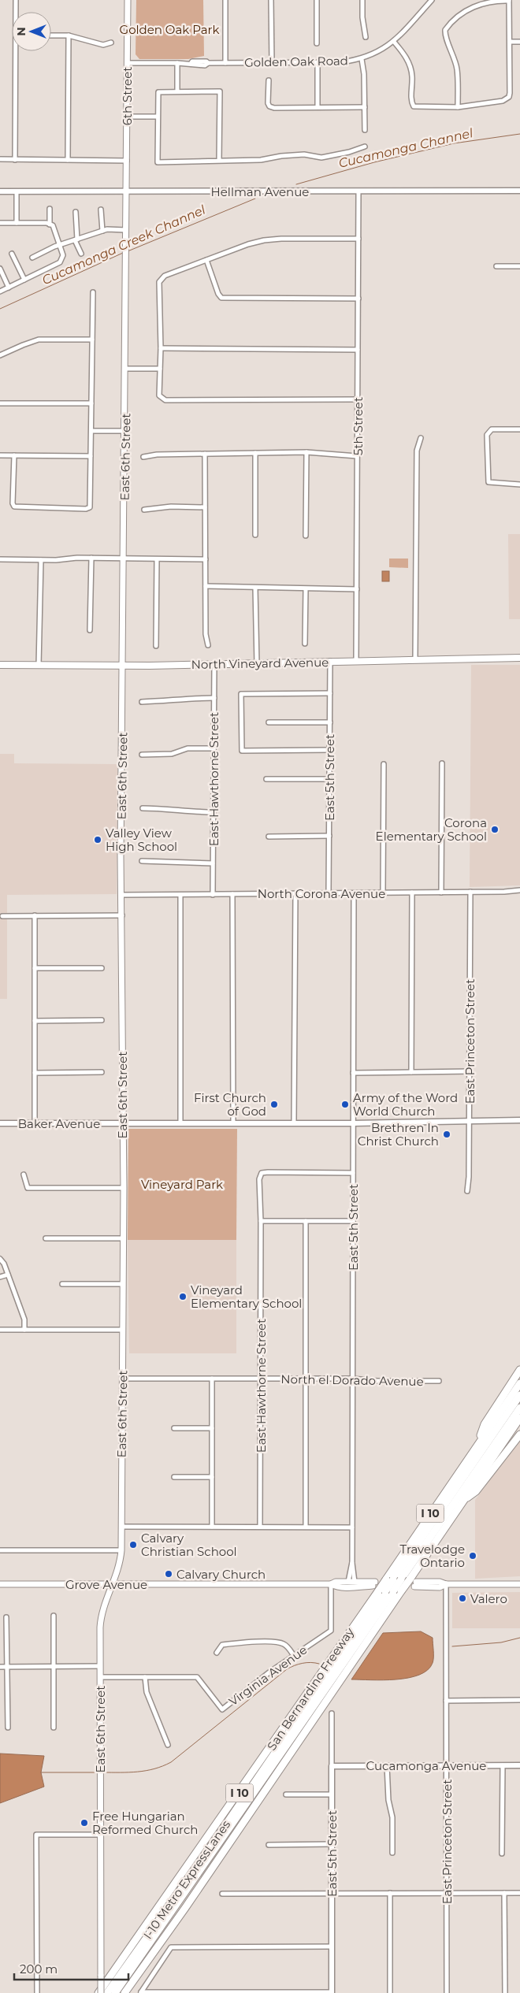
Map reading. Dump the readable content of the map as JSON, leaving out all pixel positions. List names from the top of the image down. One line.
{"streets":{"highway":["I 10","San Bernardino Freeway","I-10 Metro ExpressLanes"],"main road":["6th Street","East 6th Street","North Vineyard Avenue","Grove Avenue"],"street":["Golden Oak Road","Hellman Avenue","5th Street","East 5th Street","East Hawthorne Street","North Corona Avenue","East Princeton Street","Baker Avenue","North el Dorado Avenue","Virginia Avenue","Cucamonga Avenue"]},"crossings":[["Golden Oak Road","6th Street"],["6th Street","Hellman Avenue"],["6th Street","East 6th Street"],["Hellman Avenue","5th Street"],["Hellman Avenue","East 6th Street"],["5th Street","North Vineyard Avenue"],["East 6th Street","North Vineyard Avenue"],["East 6th Street","North Corona Avenue"],["East 6th Street","Baker Avenue"],["East 6th Street","North el Dorado Avenue"],["East 6th Street","Grove Avenue"],["East 6th Street","Virginia Avenue"],["East 6th Street","San Bernardino Freeway"],["North Vineyard Avenue","East 5th Street"],["North Vineyard Avenue","East Hawthorne Street"],["East 5th Street","East Hawthorne Street"],["East 5th Street","North Corona Avenue"],["East 5th Street","Baker Avenue"],["East 5th Street","North el Dorado Avenue"],["East 5th Street","Grove Avenue"],["East 5th Street","Cucamonga Avenue"],["East Hawthorne Street","North Corona Avenue"],["East Hawthorne Street","North el Dorado Avenue"],["North Corona Avenue","East Princeton Street"],["East Princeton Street","Baker Avenue"],["East Princeton Street","Cucamonga Avenue"],["Grove Avenue","Virginia Avenue"],["Grove Avenue","San Bernardino Freeway"],["Grove Avenue","I-10 Metro ExpressLanes"],["San Bernardino Freeway","I-10 Metro ExpressLanes"]],"water":["Cucamonga Channel","Cucamonga Creek Channel"],"parks":["Golden Oak Park","Vineyard Park"],"places":["Corona Elementary School","Valley View High School","First Church of God","Army of the Word World Church","Brethren In Christ Church","Vineyard Elementary School","Calvary Christian School","Travelodge Ontario","Calvary Church","Valero","Free Hungarian Reformed Church"],"scale_bar":"200 m","north":"left"}
